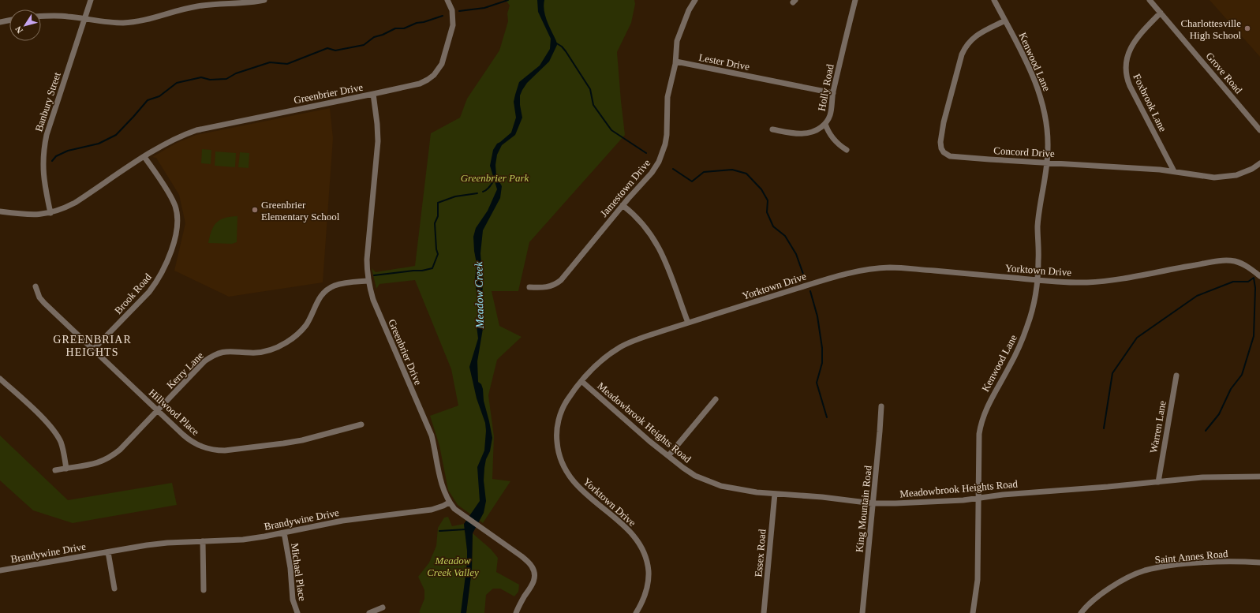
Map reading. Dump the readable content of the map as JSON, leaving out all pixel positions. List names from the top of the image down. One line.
{"streets":{"street":["Lester Drive","Kenwood Lane","Grove Road","Holly Road","Greenbrier Drive","Banbury Street","Foxbrook Lane","Concord Drive","Jamestown Drive","Yorktown Drive","Brook Road","Kerry Lane","Hillwood Place","Meadowbrook Heights Road","Warren Lane","King Mountain Road","Brandywine Drive","Essex Road","Saint Annes Road","Michael Place"]},"crossings":[["Lester Drive","Holly Road"],["Lester Drive","Jamestown Drive"],["Kenwood Lane","Concord Drive"],["Kenwood Lane","Yorktown Drive"],["Kenwood Lane","Meadowbrook Heights Road"],["Grove Road","Foxbrook Lane"],["Greenbrier Drive","Banbury Street"],["Greenbrier Drive","Brook Road"],["Greenbrier Drive","Kerry Lane"],["Greenbrier Drive","Brandywine Drive"],["Foxbrook Lane","Concord Drive"],["Yorktown Drive","Meadowbrook Heights Road"],["Brook Road","Hillwood Place"],["Kerry Lane","Hillwood Place"],["Meadowbrook Heights Road","Warren Lane"],["Meadowbrook Heights Road","King Mountain Road"],["Meadowbrook Heights Road","Essex Road"],["Brandywine Drive","Michael Place"]],"districts":["GREENBRIAR HEIGHTS"],"water":["Meadow Creek"],"parks":["Greenbrier Park","Meadow Creek Valley"],"places":["Charlottesville High School","Greenbrier Elementary School"],"north":"bottom left"}
